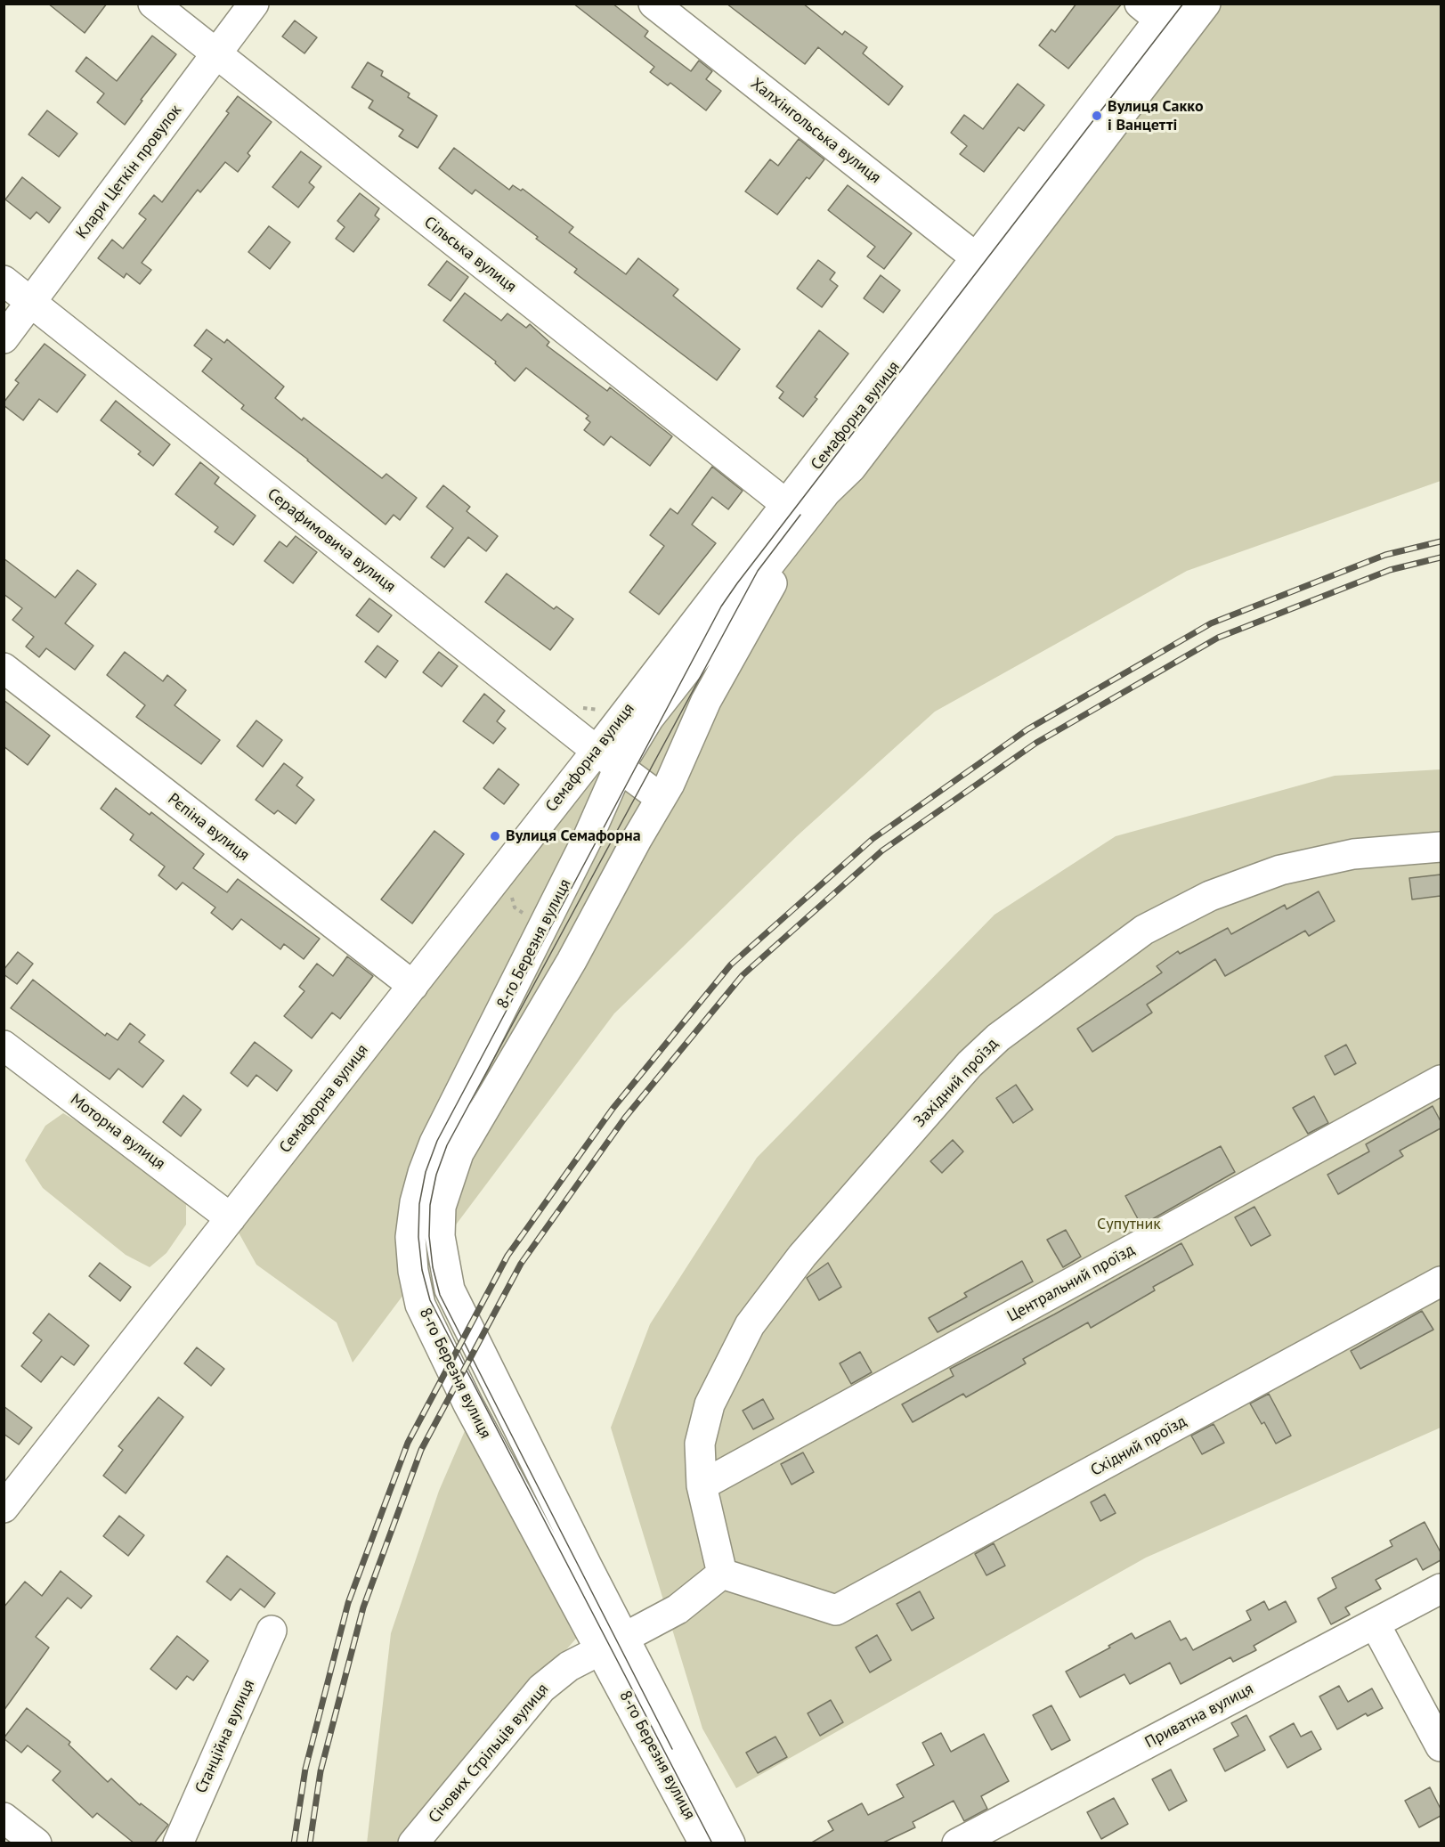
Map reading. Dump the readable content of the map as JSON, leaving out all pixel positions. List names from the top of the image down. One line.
{"streets":{"street":["Халхінгольська вулиця","Клари Цеткін провулок","Сільська вулиця","Семафорна вулиця","Серафимовича вулиця","Рєпіна вулиця","8-го Березня вулиця","Західний проїзд","Моторна вулиця","Центральний проїзд","Східний проїзд","Приватна вулиця","Станційна вулиця","Січових Стрільців вулиця"]},"crossings":[["Халхінгольська вулиця","Семафорна вулиця"],["Клари Цеткін провулок","Сільська вулиця"],["Клари Цеткін провулок","Серафимовича вулиця"],["Сільська вулиця","Семафорна вулиця"],["Семафорна вулиця","Серафимовича вулиця"],["Семафорна вулиця","Рєпіна вулиця"],["Семафорна вулиця","8-го Березня вулиця"],["Семафорна вулиця","Моторна вулиця"],["Серафимовича вулиця","8-го Березня вулиця"],["8-го Березня вулиця","Січових Стрільців вулиця"],["Західний проїзд","Центральний проїзд"],["Західний проїзд","Східний проїзд"],["Західний проїзд","Січових Стрільців вулиця"],["Східний проїзд","Січових Стрільців вулиця"]],"parks":["Супутник"],"places":["Вулиця Сакко і Ванцетті","Вулиця Семафорна"]}
